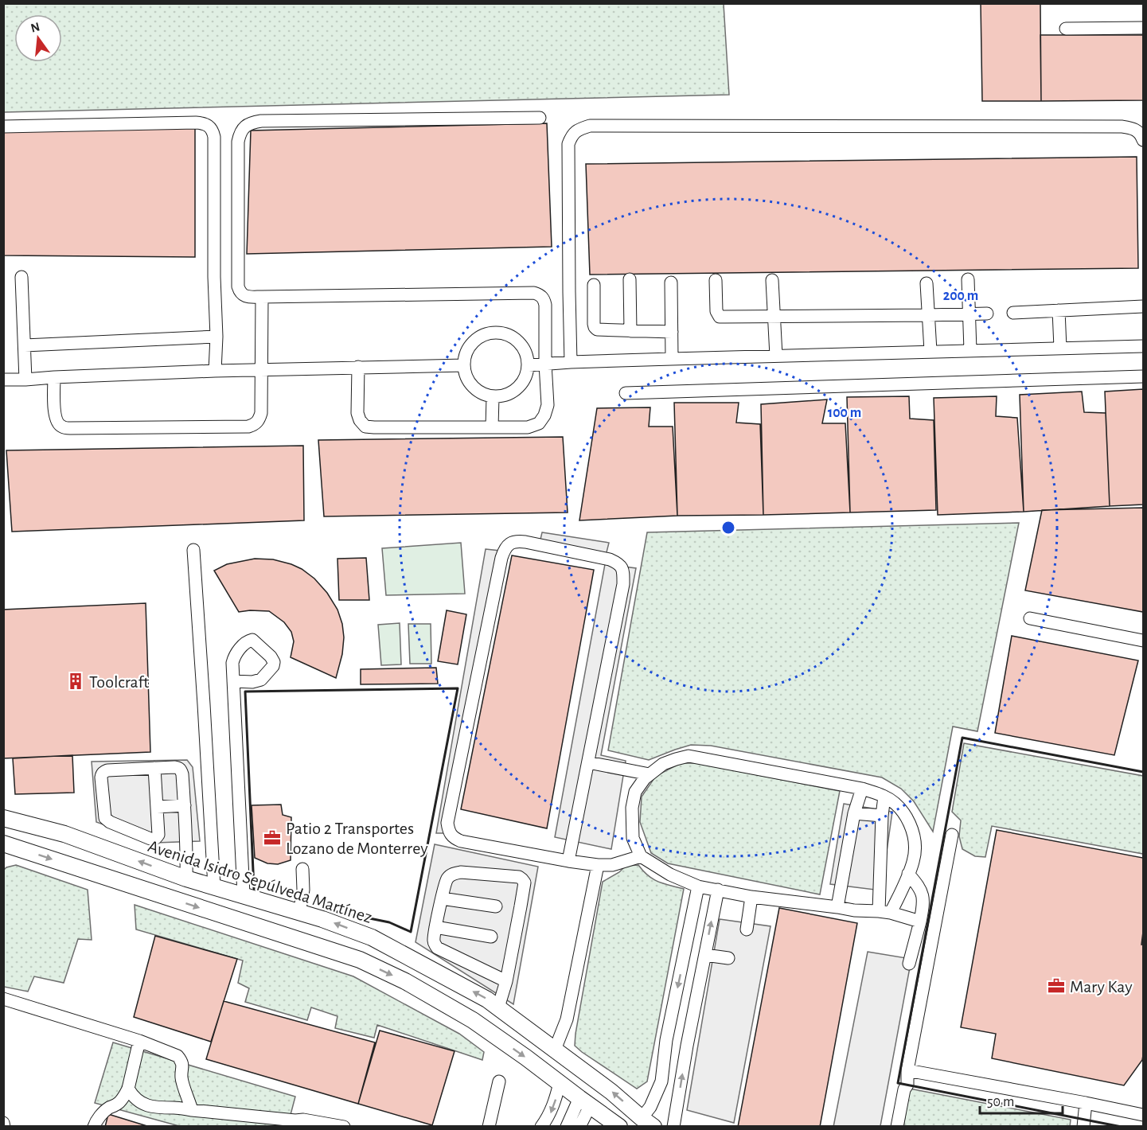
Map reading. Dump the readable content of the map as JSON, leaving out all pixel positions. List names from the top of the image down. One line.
{"streets":{"main road":["Avenida Isidro Sepúlveda Martínez"]},"places":{"building":["Toolcraft"],"office":["Patio 2 Transportes Lozano de Monterrey","Mary Kay"]},"scale_bar":"50 m","north":"top","rings":["200 m","100 m"]}
